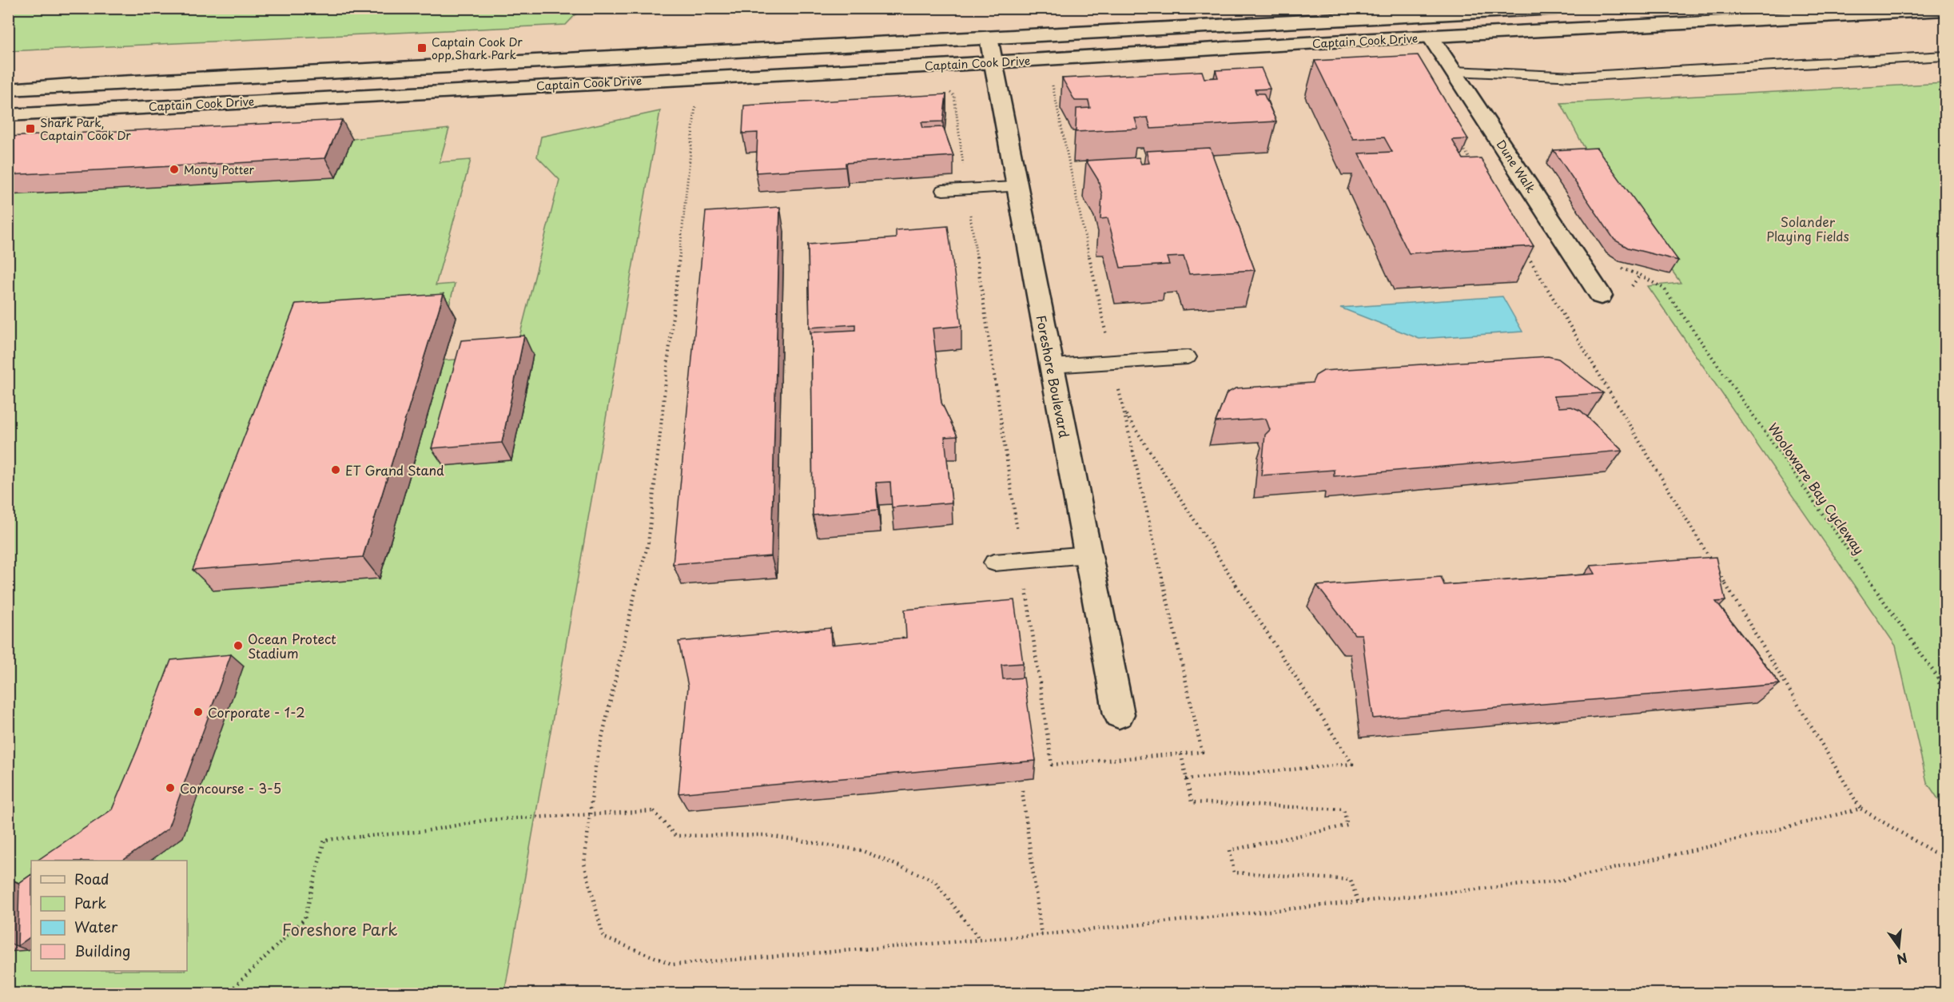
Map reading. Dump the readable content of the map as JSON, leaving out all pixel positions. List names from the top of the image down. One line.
{"streets":{"main road":["Captain Cook Drive","Dune Walk","Foreshore Boulevard"],"path":["Wooloware Bay Cycleway"]},"crossings":[["Captain Cook Drive","Dune Walk"],["Captain Cook Drive","Foreshore Boulevard"]],"parks":["Solander Playing Fields","Foreshore Park"],"places":{"transit":["Captain Cook Dr opp Shark Park","Shark Park, Captain Cook Dr"],"other":["Monty Potter","ET Grand Stand","Ocean Protect Stadium","Corporate - 1-2","Concourse - 3-5"]},"legend":["Road","Park","Water","Building"],"north":"bottom"}
